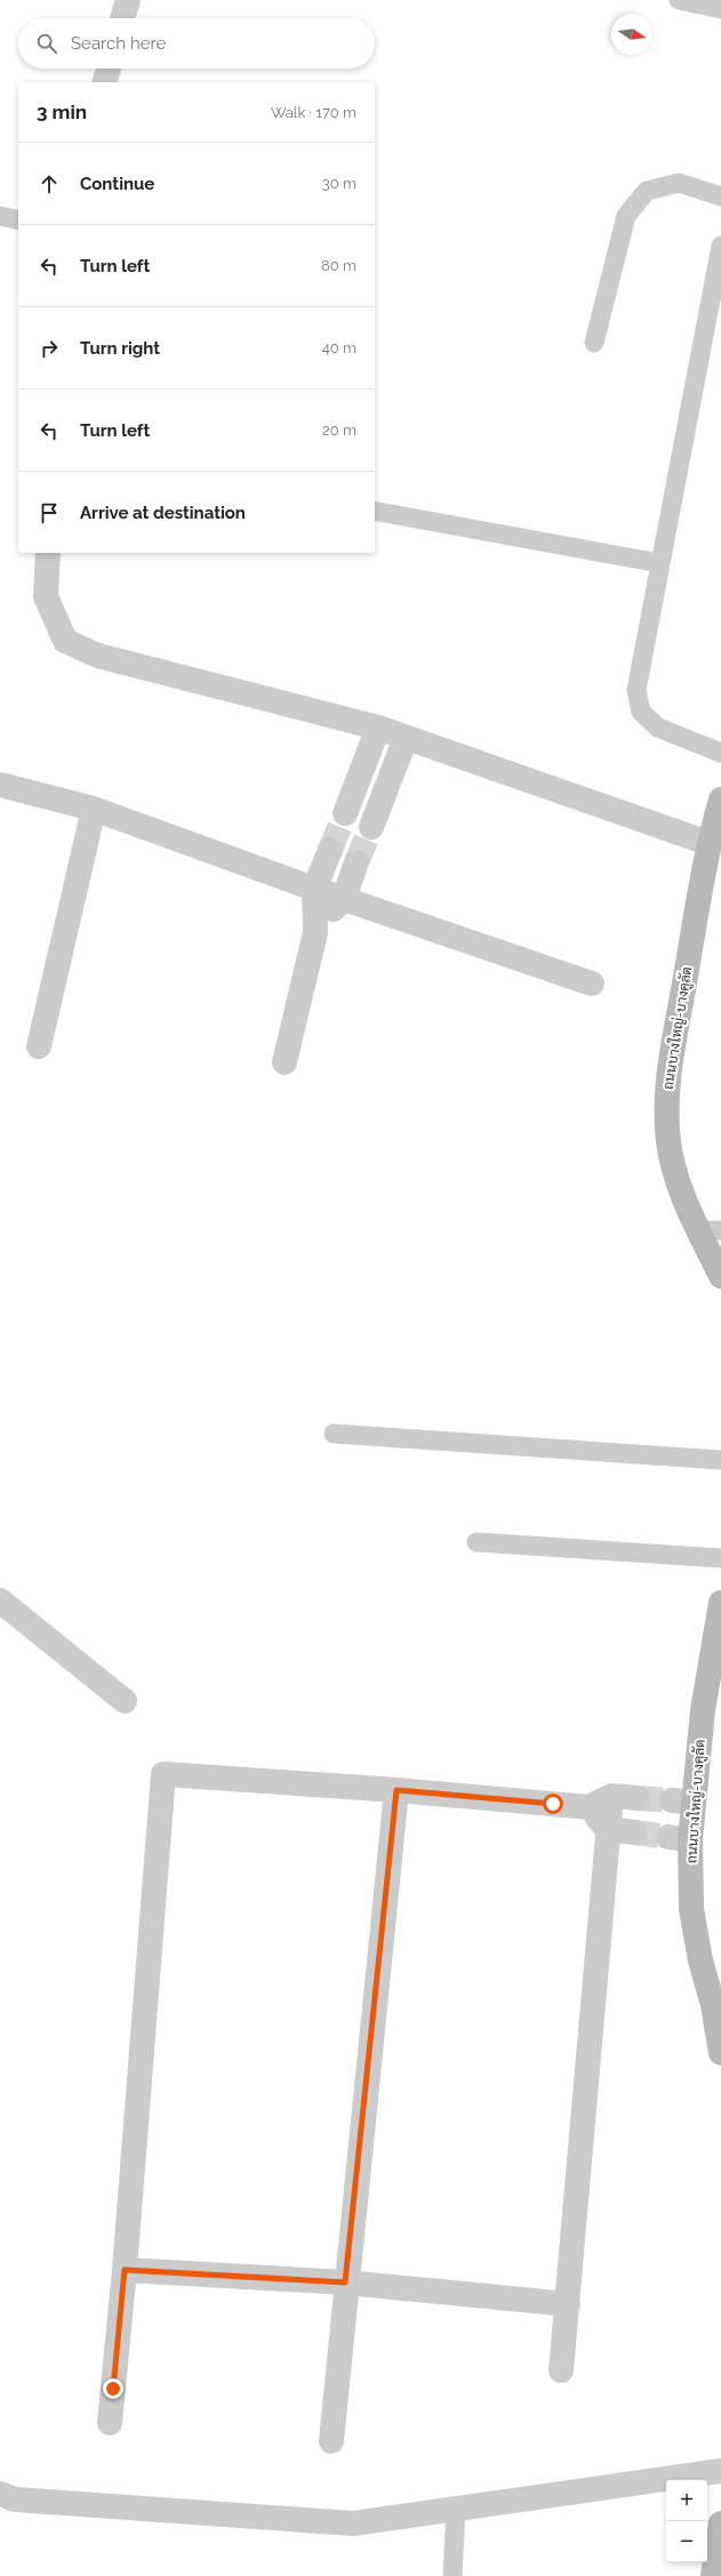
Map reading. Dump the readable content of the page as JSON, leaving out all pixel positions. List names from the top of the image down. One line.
{"streets":{"street":["ถนนบางใหญ่-บางคูลัด"]},"north":"right","page":{"search":"Search here","heading":["3 min","Walk · 170 m"],"list":[["Continue","30 m"],["Turn left","80 m"],["Turn right","40 m"],["Turn left","20 m"],"Arrive at destination"],"map_buttons":["+","−"]}}
